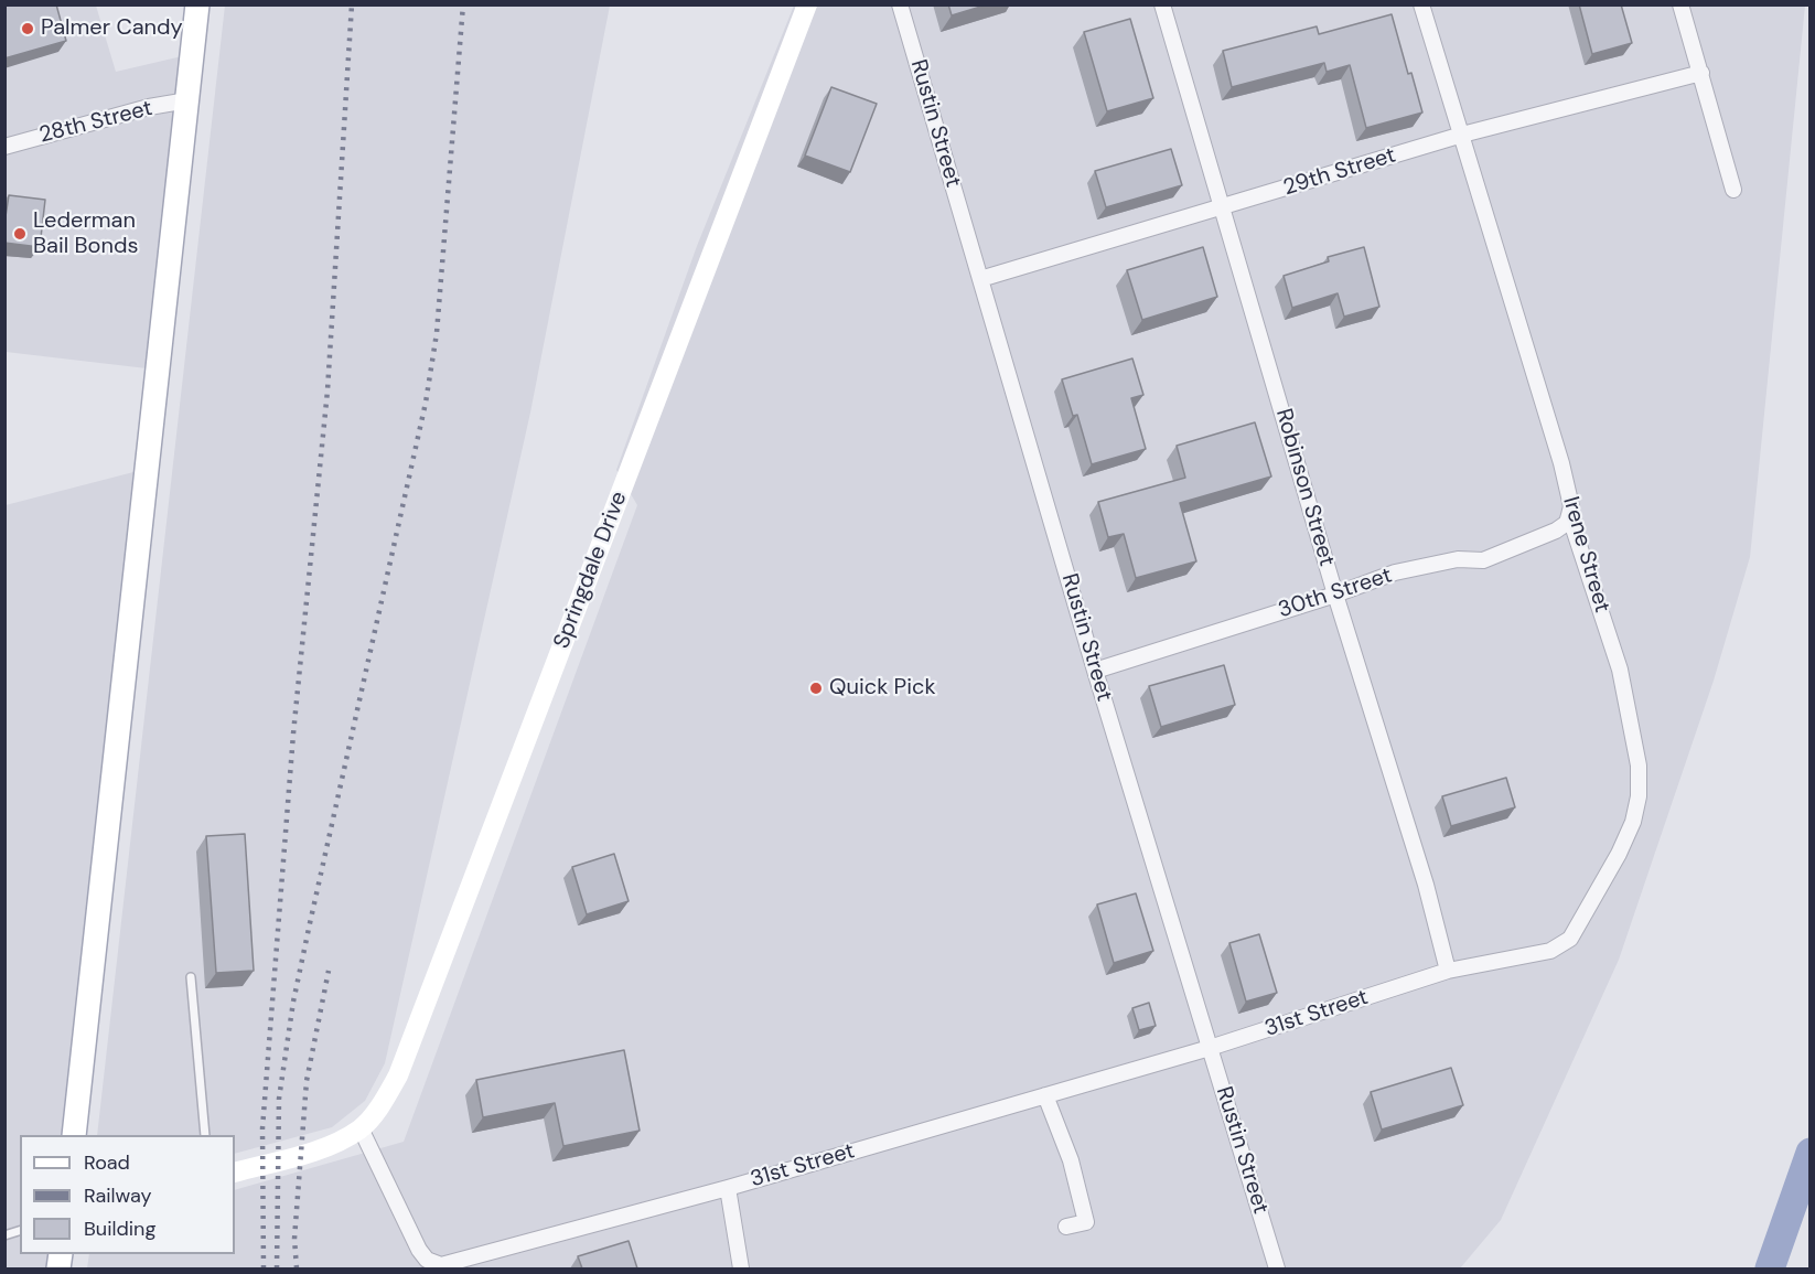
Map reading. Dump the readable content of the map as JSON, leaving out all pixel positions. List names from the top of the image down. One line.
{"streets":{"street":["28th Street","Rustin Street","29th Street","Robinson Street","Irene Street","Springdale Drive","30th Street","31st Street"]},"crossings":[["Rustin Street","29th Street"],["Rustin Street","30th Street"],["Rustin Street","31st Street"],["29th Street","Robinson Street"],["29th Street","Irene Street"],["Robinson Street","Irene Street"],["Robinson Street","30th Street"],["Robinson Street","31st Street"],["Irene Street","30th Street"],["Irene Street","31st Street"],["Springdale Drive","31st Street"]],"places":["Palmer Candy","Lederman Bail Bonds","Quick Pick"],"legend":["Road","Railway","Building"]}
